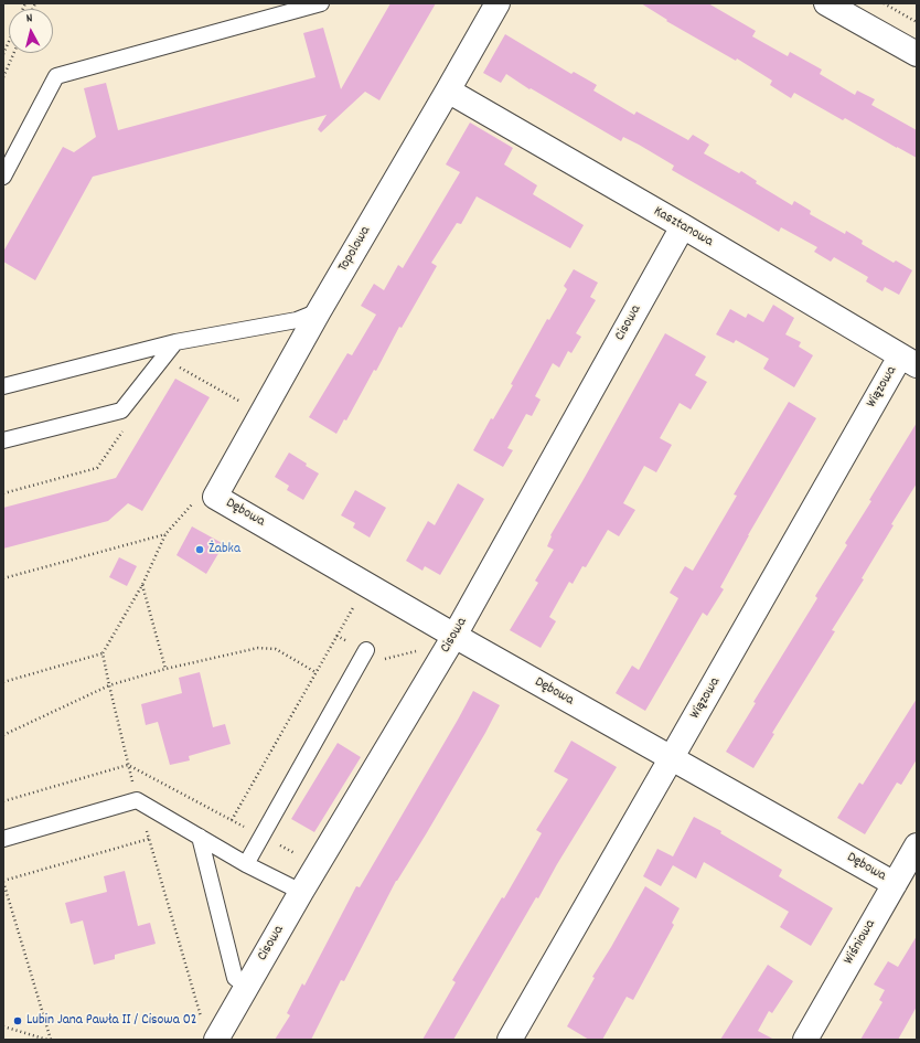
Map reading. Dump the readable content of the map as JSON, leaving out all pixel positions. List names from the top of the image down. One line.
{"streets":{"street":["Kasztanowa","Topolowa","Cisowa","Wiązowa","Dębowa","Wiśniowa"]},"crossings":[["Kasztanowa","Topolowa"],["Kasztanowa","Cisowa"],["Kasztanowa","Wiązowa"],["Topolowa","Dębowa"],["Cisowa","Dębowa"],["Wiązowa","Dębowa"],["Dębowa","Wiśniowa"]],"places":["Żabka","Lubin Jana Pawła II / Cisowa 02"],"north":"top"}
